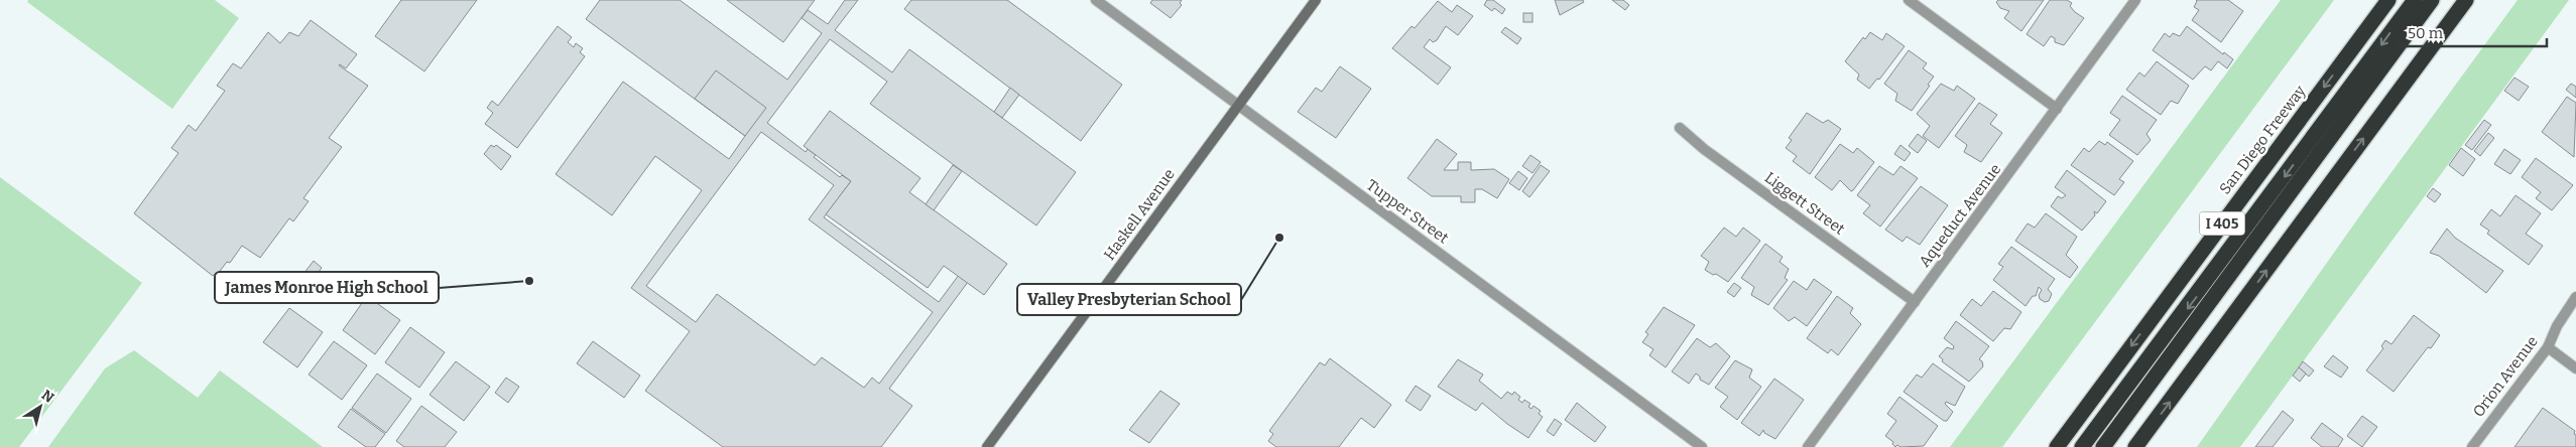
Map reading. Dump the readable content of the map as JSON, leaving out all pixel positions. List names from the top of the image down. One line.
{"streets":{"highway":["San Diego Freeway","I 405"],"main road":["Haskell Avenue"],"street":["Liggett Street","Tupper Street","Aqueduct Avenue","Orion Avenue"]},"crossings":[["Liggett Street","Aqueduct Avenue"],["Tupper Street","Haskell Avenue"]],"places":["Valley Presbyterian School","James Monroe High School"],"scale_bar":"50 m","north":"top right"}
